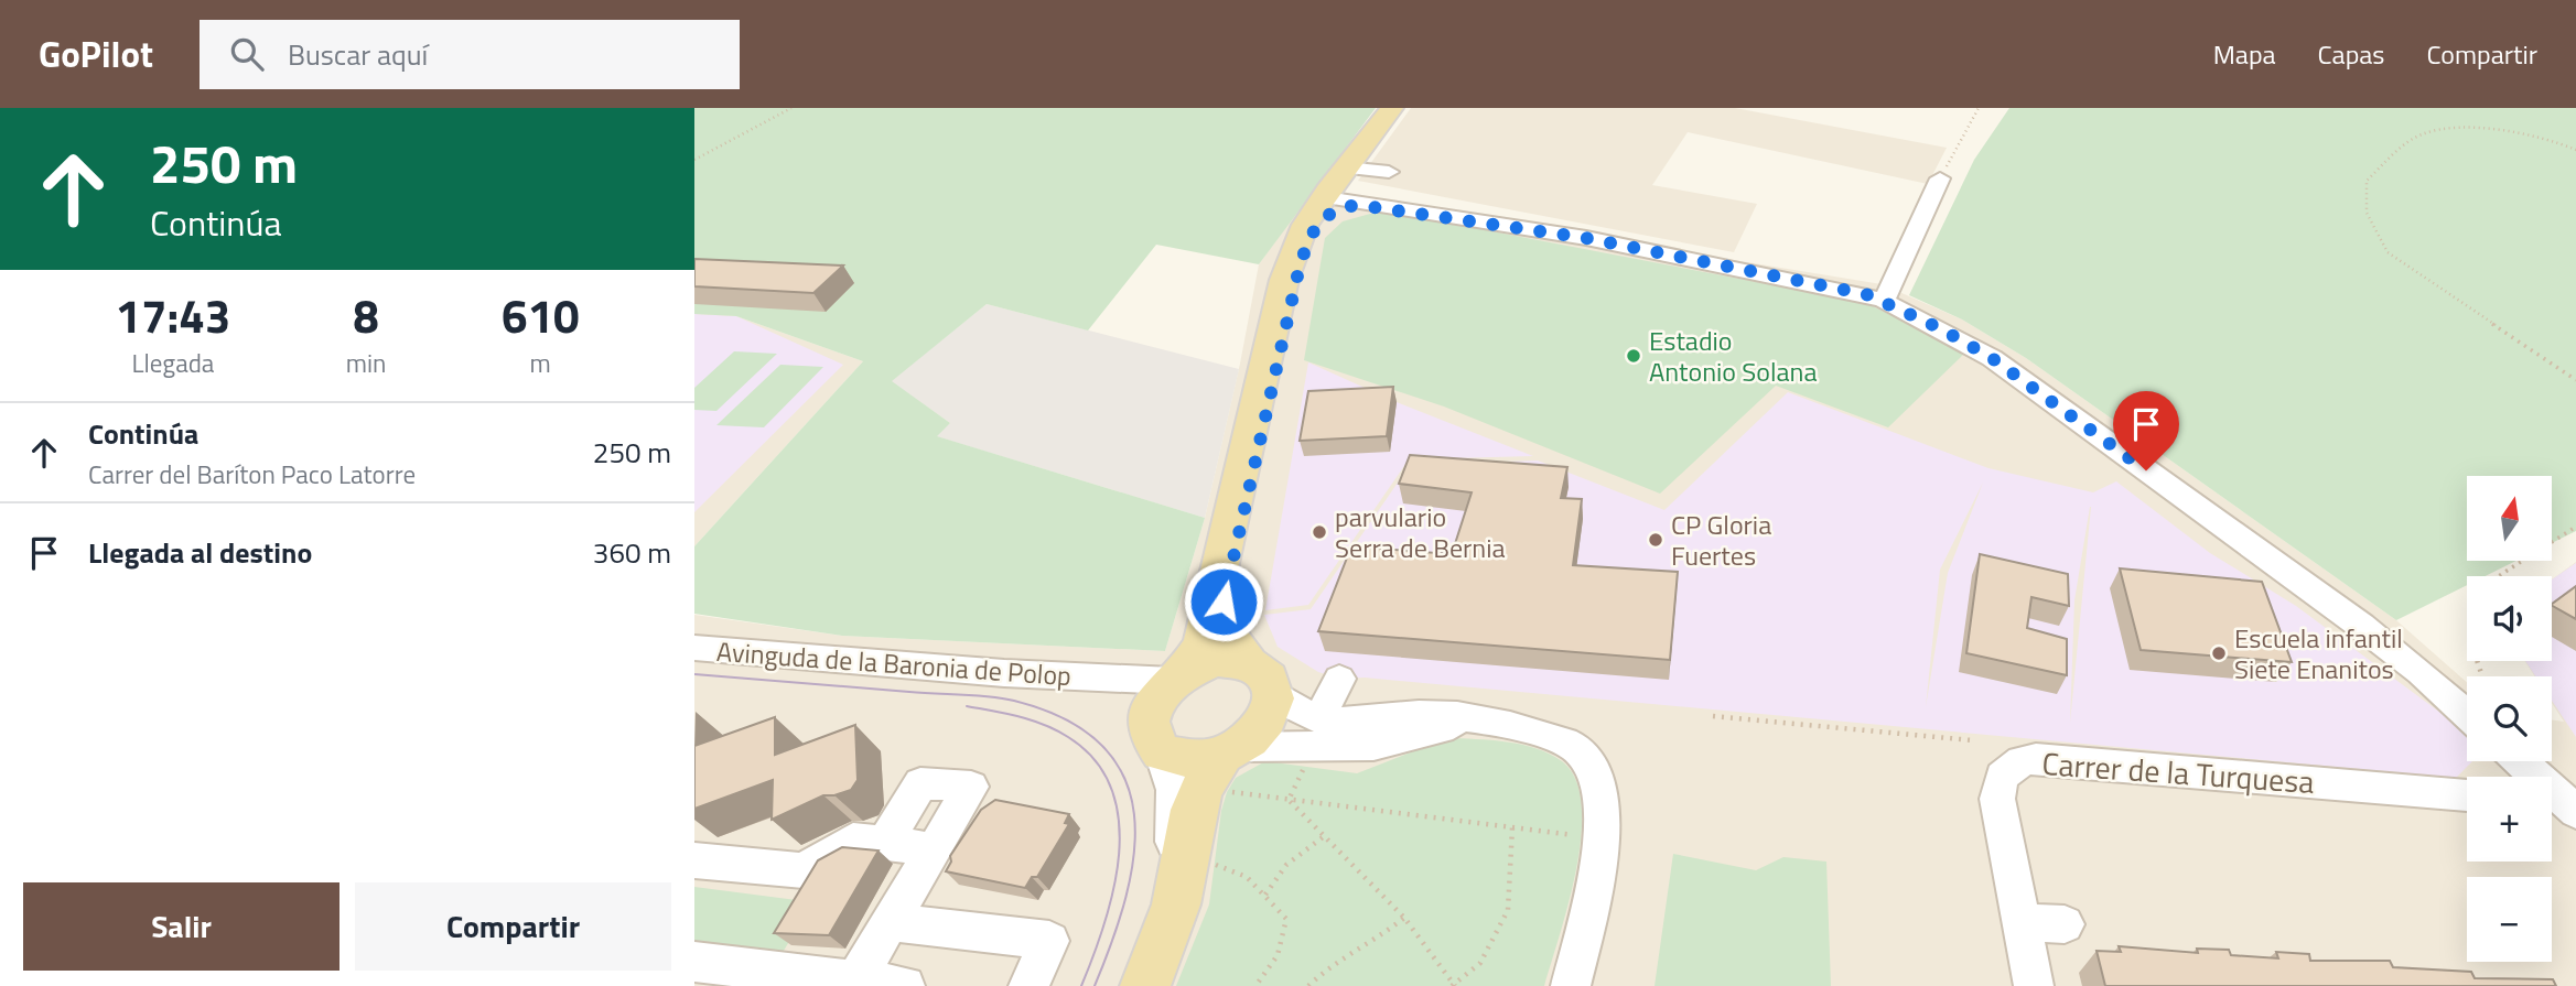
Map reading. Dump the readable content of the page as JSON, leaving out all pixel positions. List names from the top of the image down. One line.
{"streets":{"street":["Avinguda de la Baronia de Polop","Carrer de la Turquesa"]},"places":["Estadio Antonio Solana","parvulario Serra de Bernia","CP Gloria Fuertes","Escuela infantil Siete Enanitos"],"north":"top","page":{"header":"GoPilot","search":"Buscar aquí","nav":["Mapa","Capas","Compartir"],"turn":["250 m","Continúa"],"eta":["17:43","Llegada","8","min","610","m"],"list":[{"name":"Continúa","note":"Carrer del Baríton Paco Latorre","value":"250 m"},{"name":"Llegada al destino","value":"360 m"}],"map_buttons":["+","−"],"buttons":["Salir","Compartir"]}}
